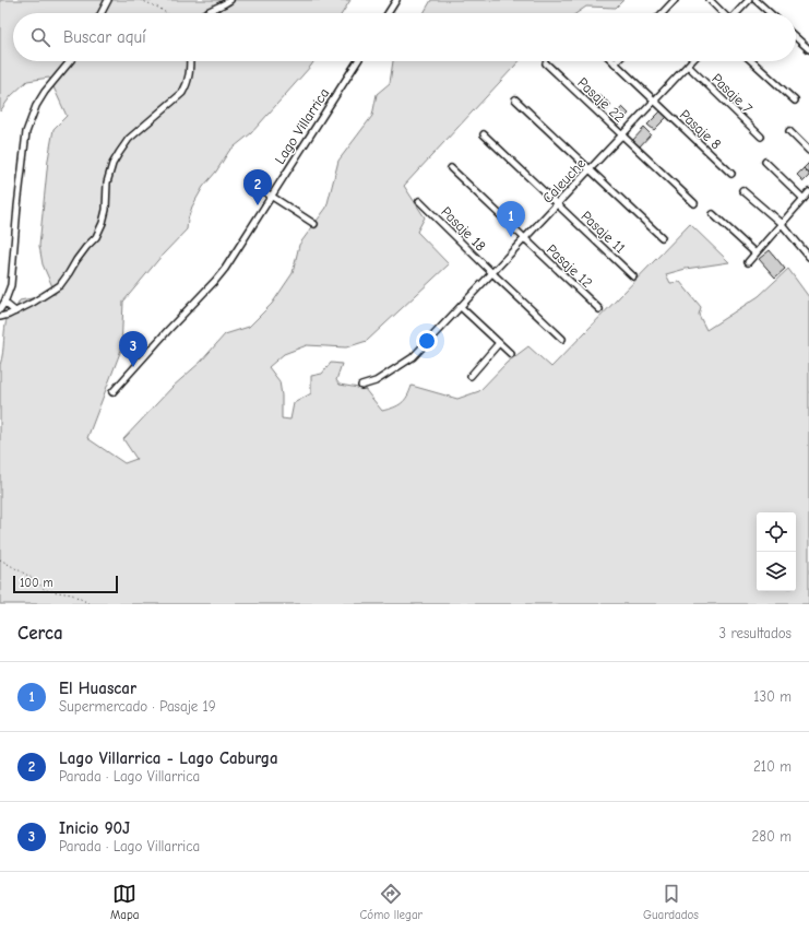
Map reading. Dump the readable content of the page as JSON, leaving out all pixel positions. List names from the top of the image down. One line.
{"streets":{"street":["Pasaje 7","Pasaje 22","Lago Villarrica","Pasaje 8","Caleuche","Pasaje 18","Pasaje 11","Pasaje 12"]},"crossings":[["Pasaje 7","Caleuche"],["Pasaje 22","Caleuche"],["Pasaje 8","Caleuche"],["Caleuche","Pasaje 18"],["Caleuche","Pasaje 11"],["Caleuche","Pasaje 12"]],"scale_bar":"100 m","page":{"search":"Buscar aquí","pins":["2","1","3"],"scale":"100 m","heading":["Cerca","3 resultados"],"list":[{"mark":"1","name":"El Huascar","note":"Supermercado · Pasaje 19","value":"130 m"},{"mark":"2","name":"Lago Villarrica - Lago Caburga","note":"Parada · Lago Villarrica","value":"210 m"},{"mark":"3","name":"Inicio 90J","note":"Parada · Lago Villarrica","value":"280 m"}],"nav":["Mapa","Cómo llegar","Guardados"]}}
